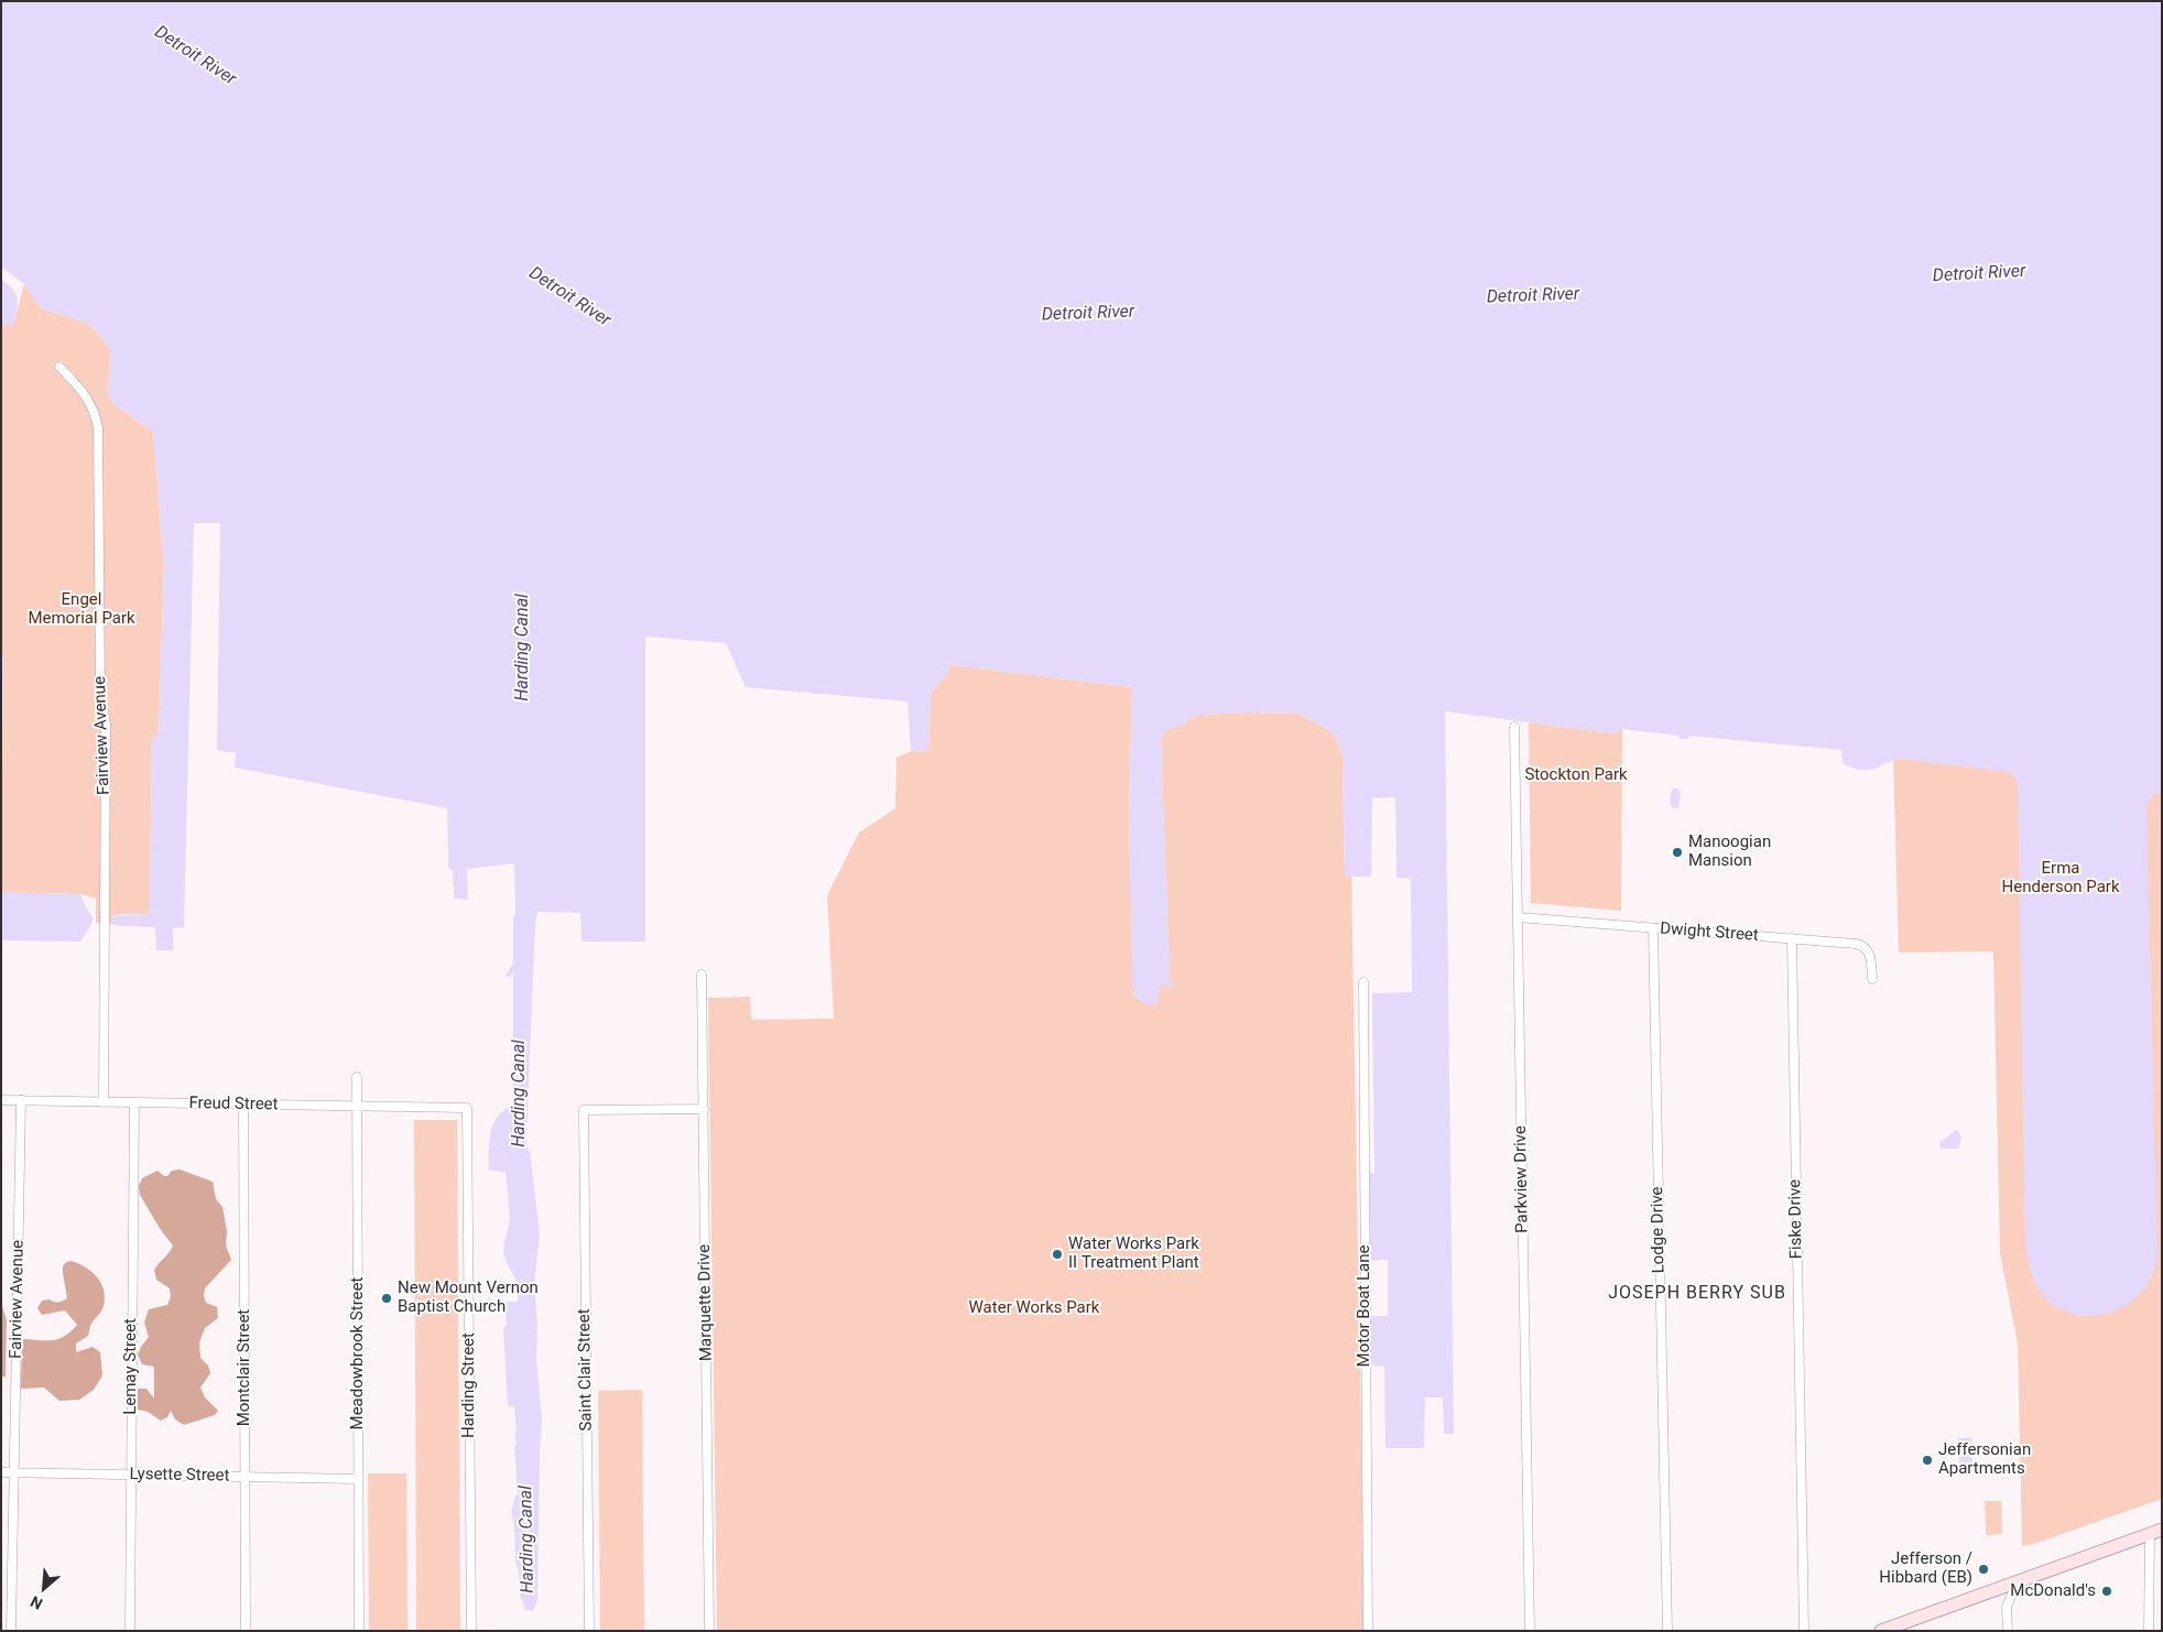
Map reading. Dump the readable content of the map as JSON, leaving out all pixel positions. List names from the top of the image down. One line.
{"streets":{"street":["Fairview Avenue","Dwight Street","Freud Street","Parkview Drive","Fiske Drive","Lodge Drive","Marquette Drive","Motor Boat Lane","Meadowbrook Street","Lemay Street","Montclair Street","Saint Clair Street","Harding Street","Lysette Street"]},"crossings":[["Fairview Avenue","Freud Street"],["Fairview Avenue","Lysette Street"],["Dwight Street","Parkview Drive"],["Dwight Street","Fiske Drive"],["Dwight Street","Lodge Drive"],["Freud Street","Meadowbrook Street"],["Freud Street","Lemay Street"],["Freud Street","Montclair Street"],["Freud Street","Harding Street"],["Marquette Drive","Saint Clair Street"],["Meadowbrook Street","Lysette Street"],["Lemay Street","Lysette Street"],["Montclair Street","Lysette Street"]],"districts":["JOSEPH BERRY SUB"],"water":["Detroit River","Harding Canal"],"parks":["Engel Memorial Park","Stockton Park","Erma Henderson Park","Water Works Park"],"places":["Manoogian Mansion","Water Works Park II Treatment Plant","New Mount Vernon Baptist Church","Jeffersonian Apartments","Jefferson / Hibbard (EB)","McDonald's"],"north":"bottom left"}
